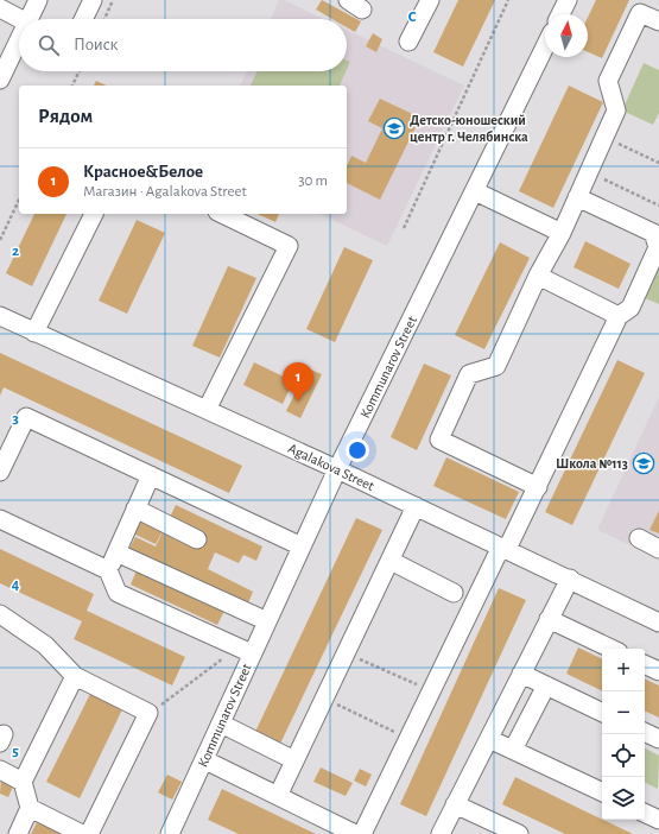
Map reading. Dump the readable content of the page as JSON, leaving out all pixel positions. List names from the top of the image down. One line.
{"streets":{"street":["Kommunarov Street","Agalakova Street"]},"crossings":[["Kommunarov Street","Agalakova Street"]],"places":{"school or university":["Детско-юношеский центр г. Челябинска","Школа №113"]},"north":"top","page":{"search":"Поиск","heading":"Рядом","list":[{"mark":"1","name":"Красное&Белое","note":"Магазин · Agalakova Street","value":"30 m"}],"pins":"1","map_buttons":["+","−"]},"grid":{"columns":["C"],"rows":["2","3","4","5"]}}
